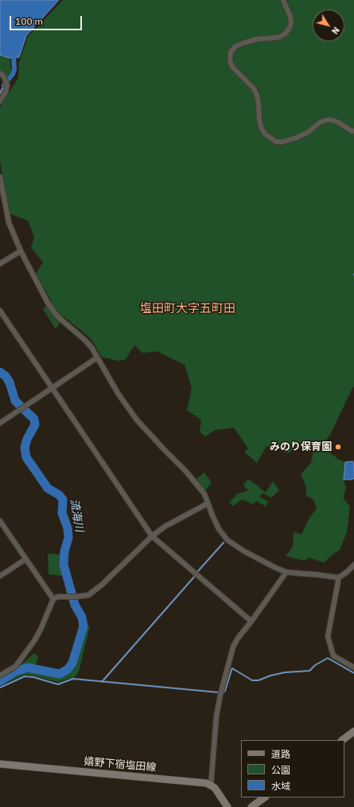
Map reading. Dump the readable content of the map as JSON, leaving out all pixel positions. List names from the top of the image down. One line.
{"streets":{"main road":["嬉野下宿塩田線"]},"districts":["塩田町大字五町田"],"water":["流海川"],"places":["みのり保育園"],"legend":["道路","公園","水域"],"scale_bar":"100 m","north":"bottom right"}
